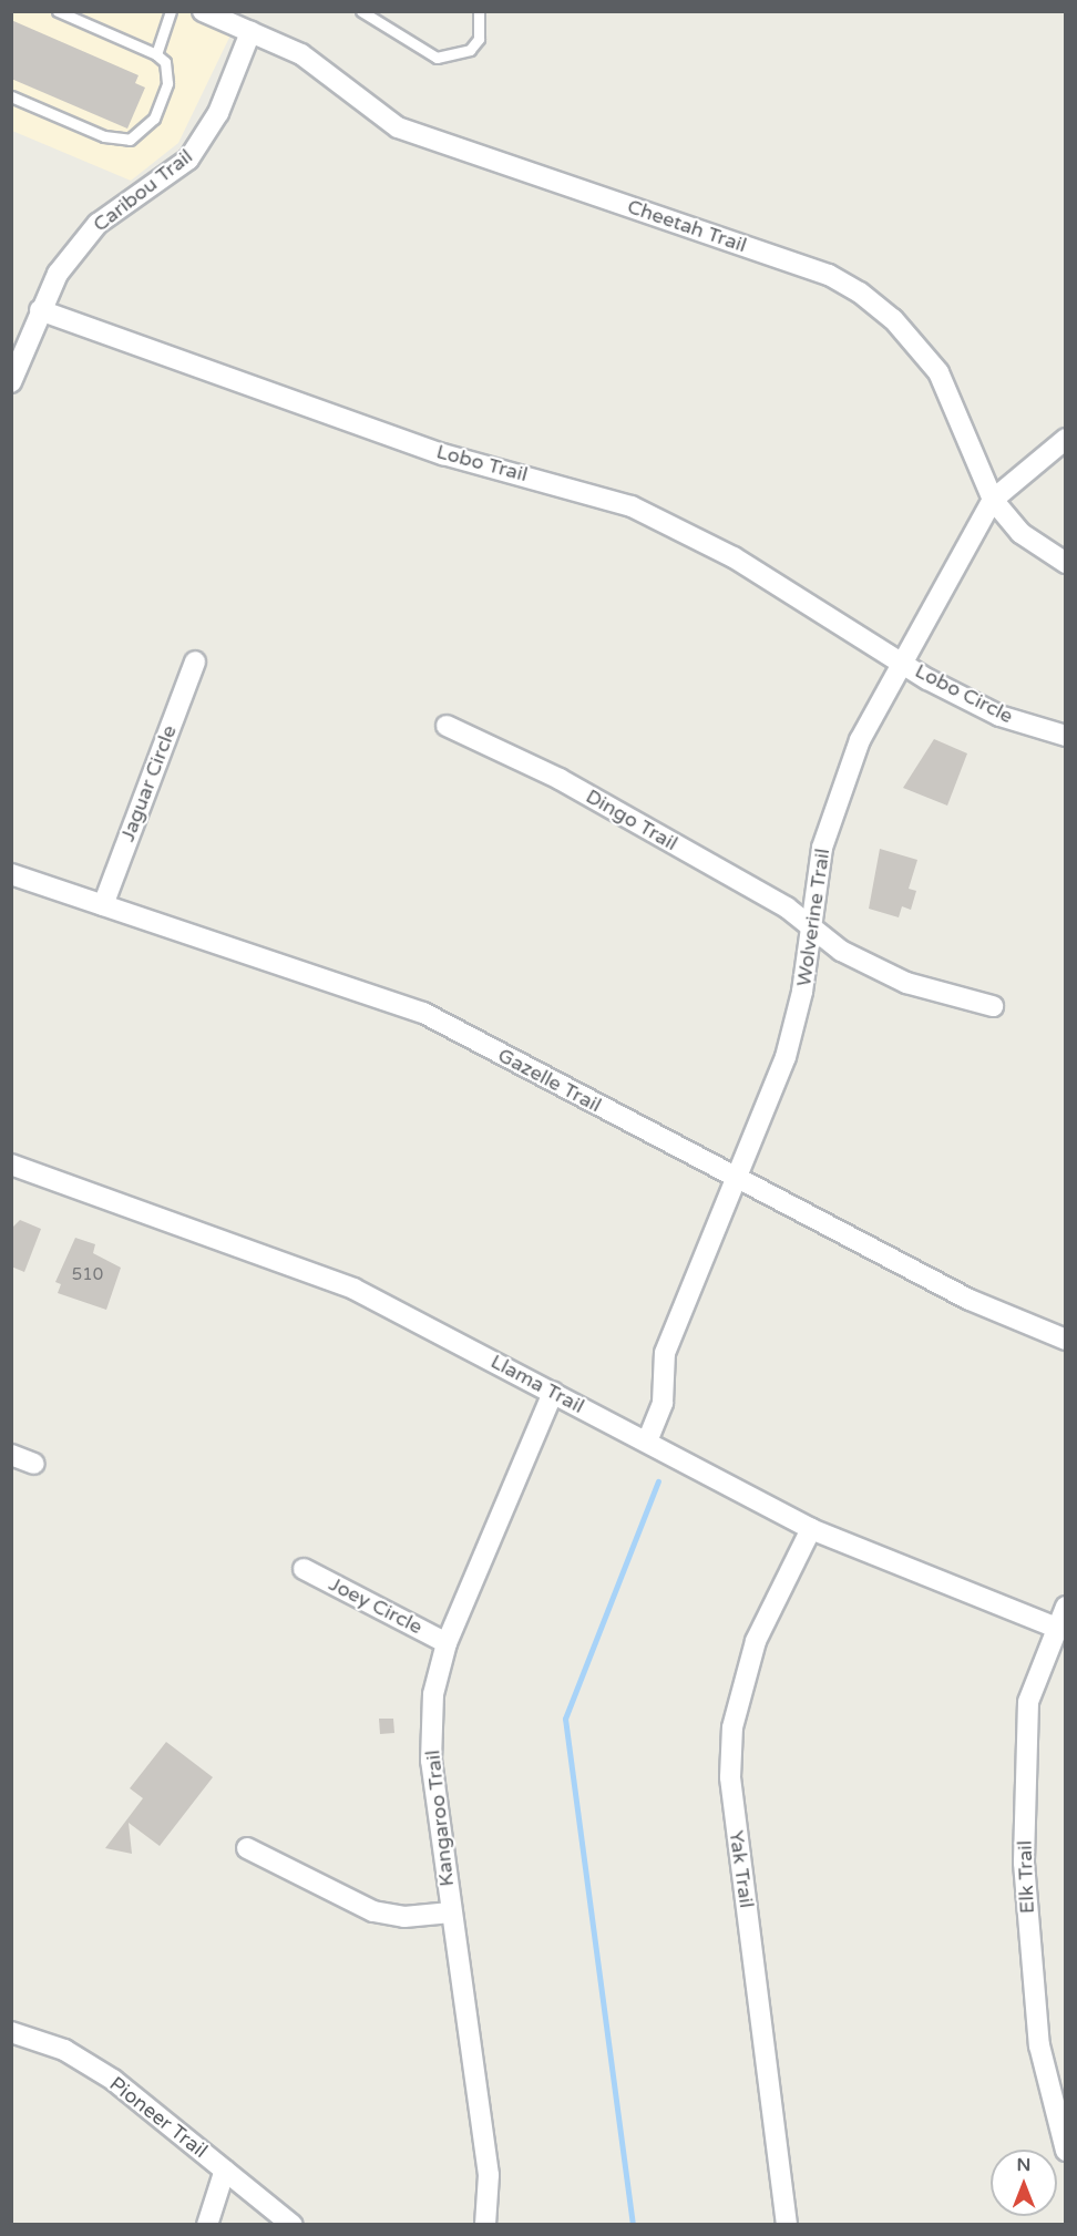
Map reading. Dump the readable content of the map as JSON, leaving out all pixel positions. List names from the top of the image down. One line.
{"streets":{"street":["Caribou Trail","Cheetah Trail","Lobo Trail","Lobo Circle","Jaguar Circle","Dingo Trail","Wolverine Trail","Gazelle Trail","Llama Trail","Joey Circle","Kangaroo Trail","Yak Trail","Elk Trail","Pioneer Trail"]},"crossings":[["Caribou Trail","Cheetah Trail"],["Caribou Trail","Lobo Trail"],["Cheetah Trail","Wolverine Trail"],["Lobo Trail","Lobo Circle"],["Lobo Trail","Wolverine Trail"],["Lobo Circle","Wolverine Trail"],["Jaguar Circle","Gazelle Trail"],["Dingo Trail","Wolverine Trail"],["Wolverine Trail","Gazelle Trail"],["Wolverine Trail","Llama Trail"],["Llama Trail","Kangaroo Trail"],["Llama Trail","Yak Trail"],["Llama Trail","Elk Trail"],["Joey Circle","Kangaroo Trail"]],"house_numbers":["510"],"north":"top"}
